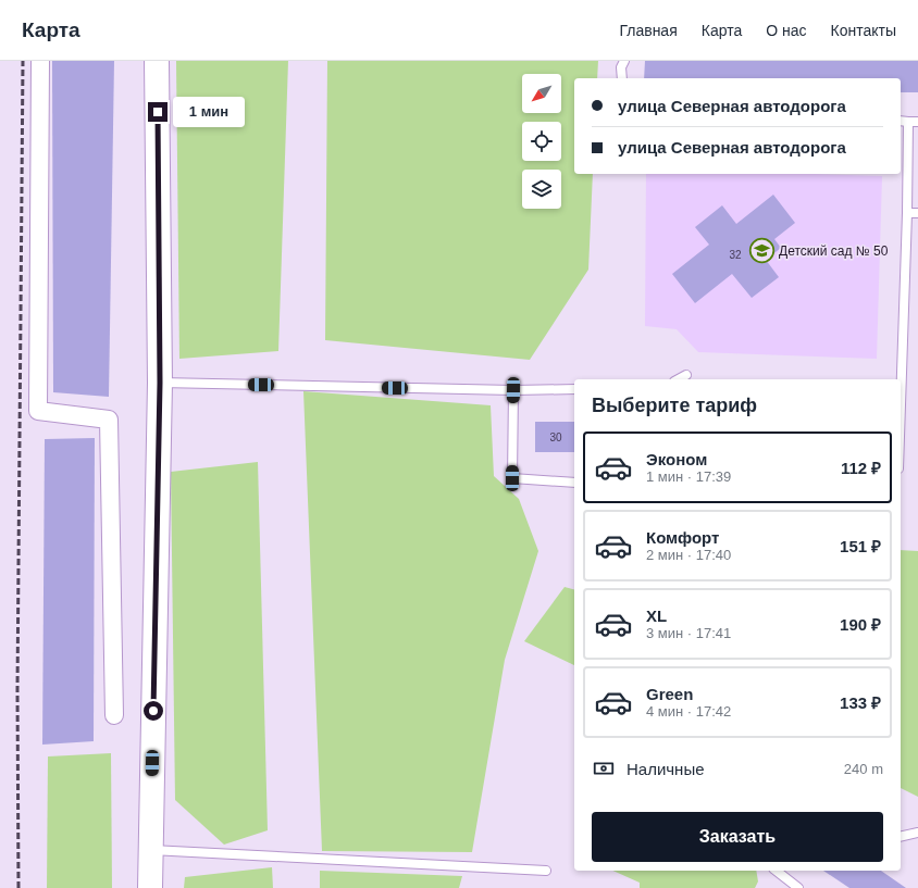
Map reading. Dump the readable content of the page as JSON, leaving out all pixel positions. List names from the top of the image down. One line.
{"places":{"school or university":["Детский сад № 50"]},"house_numbers":["32","30"],"north":"bottom left","page":{"header":"Карта","nav":["Главная","Карта","О нас","Контакты"],"banner":["улица Северная автодорога","улица Северная автодорога"],"bubble":"1 мин","heading":"Выберите тариф","list":[{"name":"Эконом","note":"1 мин · 17:39","value":"112 ₽"},{"name":"Комфорт","note":"2 мин · 17:40","value":"151 ₽"},{"name":"XL","note":"3 мин · 17:41","value":"190 ₽"},{"name":"Green","note":"4 мин · 17:42","value":"133 ₽"}],"pay":["Наличные","240 m"],"buttons":"Заказать"}}
